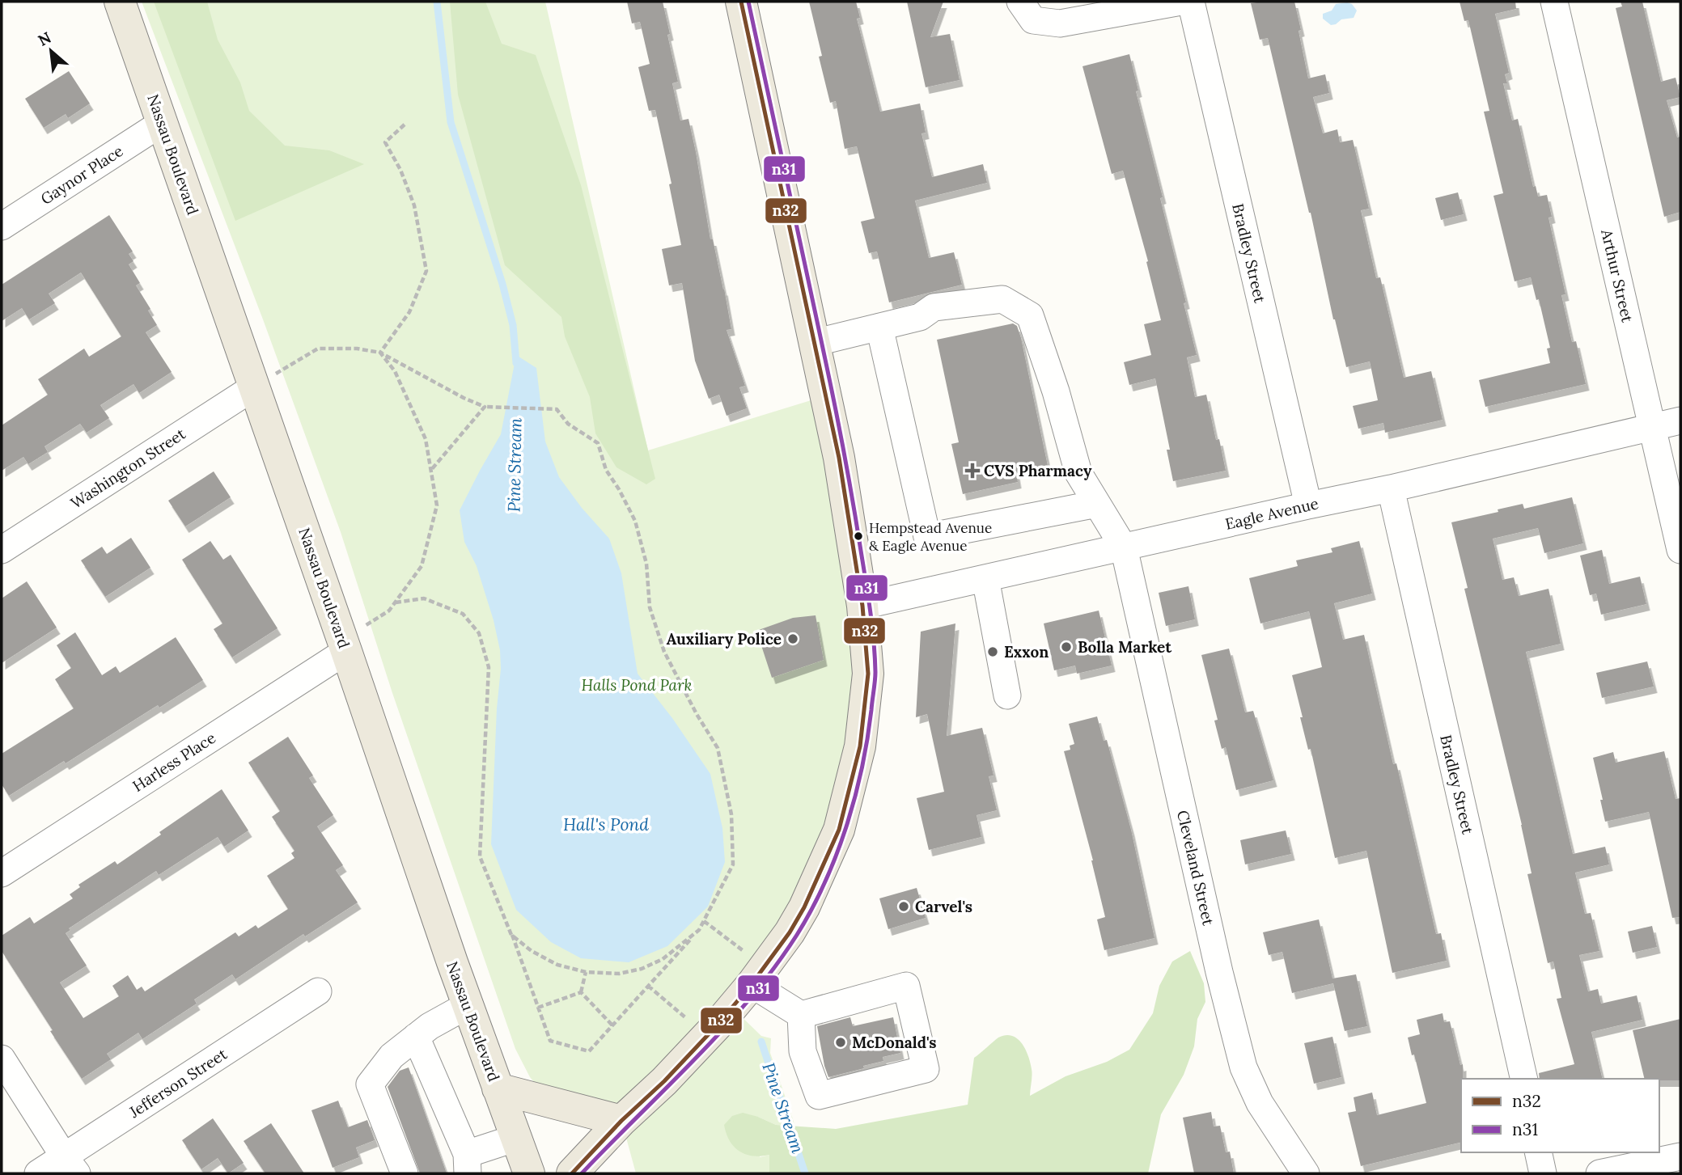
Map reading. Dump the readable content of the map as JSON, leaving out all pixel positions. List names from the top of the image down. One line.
{"streets":{"main road":["Nassau Boulevard"],"street":["Gaynor Place","Bradley Street","Arthur Street","Washington Street","Eagle Avenue","Harless Place","Cleveland Street","Jefferson Street"]},"crossings":[["Nassau Boulevard","Gaynor Place"],["Nassau Boulevard","Washington Street"],["Nassau Boulevard","Harless Place"],["Bradley Street","Eagle Avenue"],["Arthur Street","Eagle Avenue"],["Eagle Avenue","Cleveland Street"]],"water":["Pine Stream","Hall's Pond"],"parks":["Halls Pond Park"],"places":{"health":["CVS Pharmacy"],"other":["Hempstead Avenue & Eagle Avenue","Auxiliary Police","Bolla Market","Exxon","Carvel's","McDonald's"]},"lines":["transit line n32","transit line n31"],"legend":["n32","n31"],"north":"top left"}
